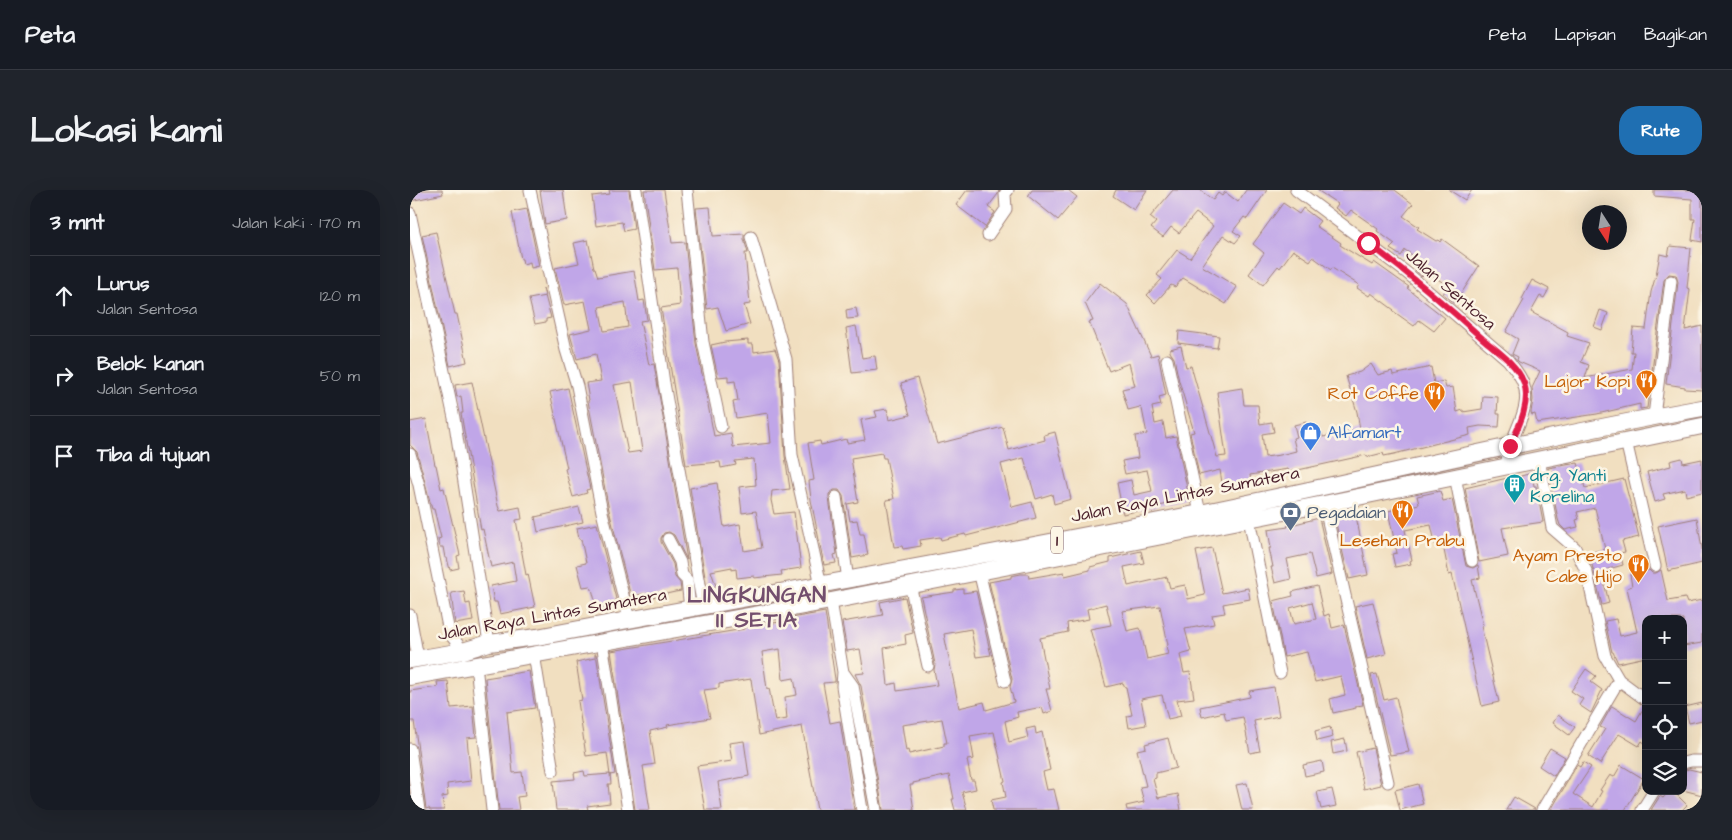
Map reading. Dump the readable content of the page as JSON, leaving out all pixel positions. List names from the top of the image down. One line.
{"streets":{"highway":["Jalan Raya Lintas Sumatera","1"],"street":["Jalan Sentosa"]},"crossings":[["Jalan Sentosa","Jalan Raya Lintas Sumatera"]],"districts":["LINGKUNGAN II SETIA"],"places":{"restaurant":["Lajor Kopi","Rot Coffe","Lesehan Prabu","Ayam Presto Cabe Hijo"],"shop":["Alfamart"],"building":["drg. Yanti Korelina"],"bank":["Pegadaian"]},"north":"bottom","page":{"header":"Peta","nav":["Peta","Lapisan","Bagikan"],"title":"Lokasi kami","buttons":"Rute","heading":["3 mnt","Jalan kaki · 170 m"],"list":[["Lurus","Jalan Sentosa","120 m"],["Belok kanan","Jalan Sentosa","50 m"],"Tiba di tujuan"],"map_buttons":["+","−"]}}
